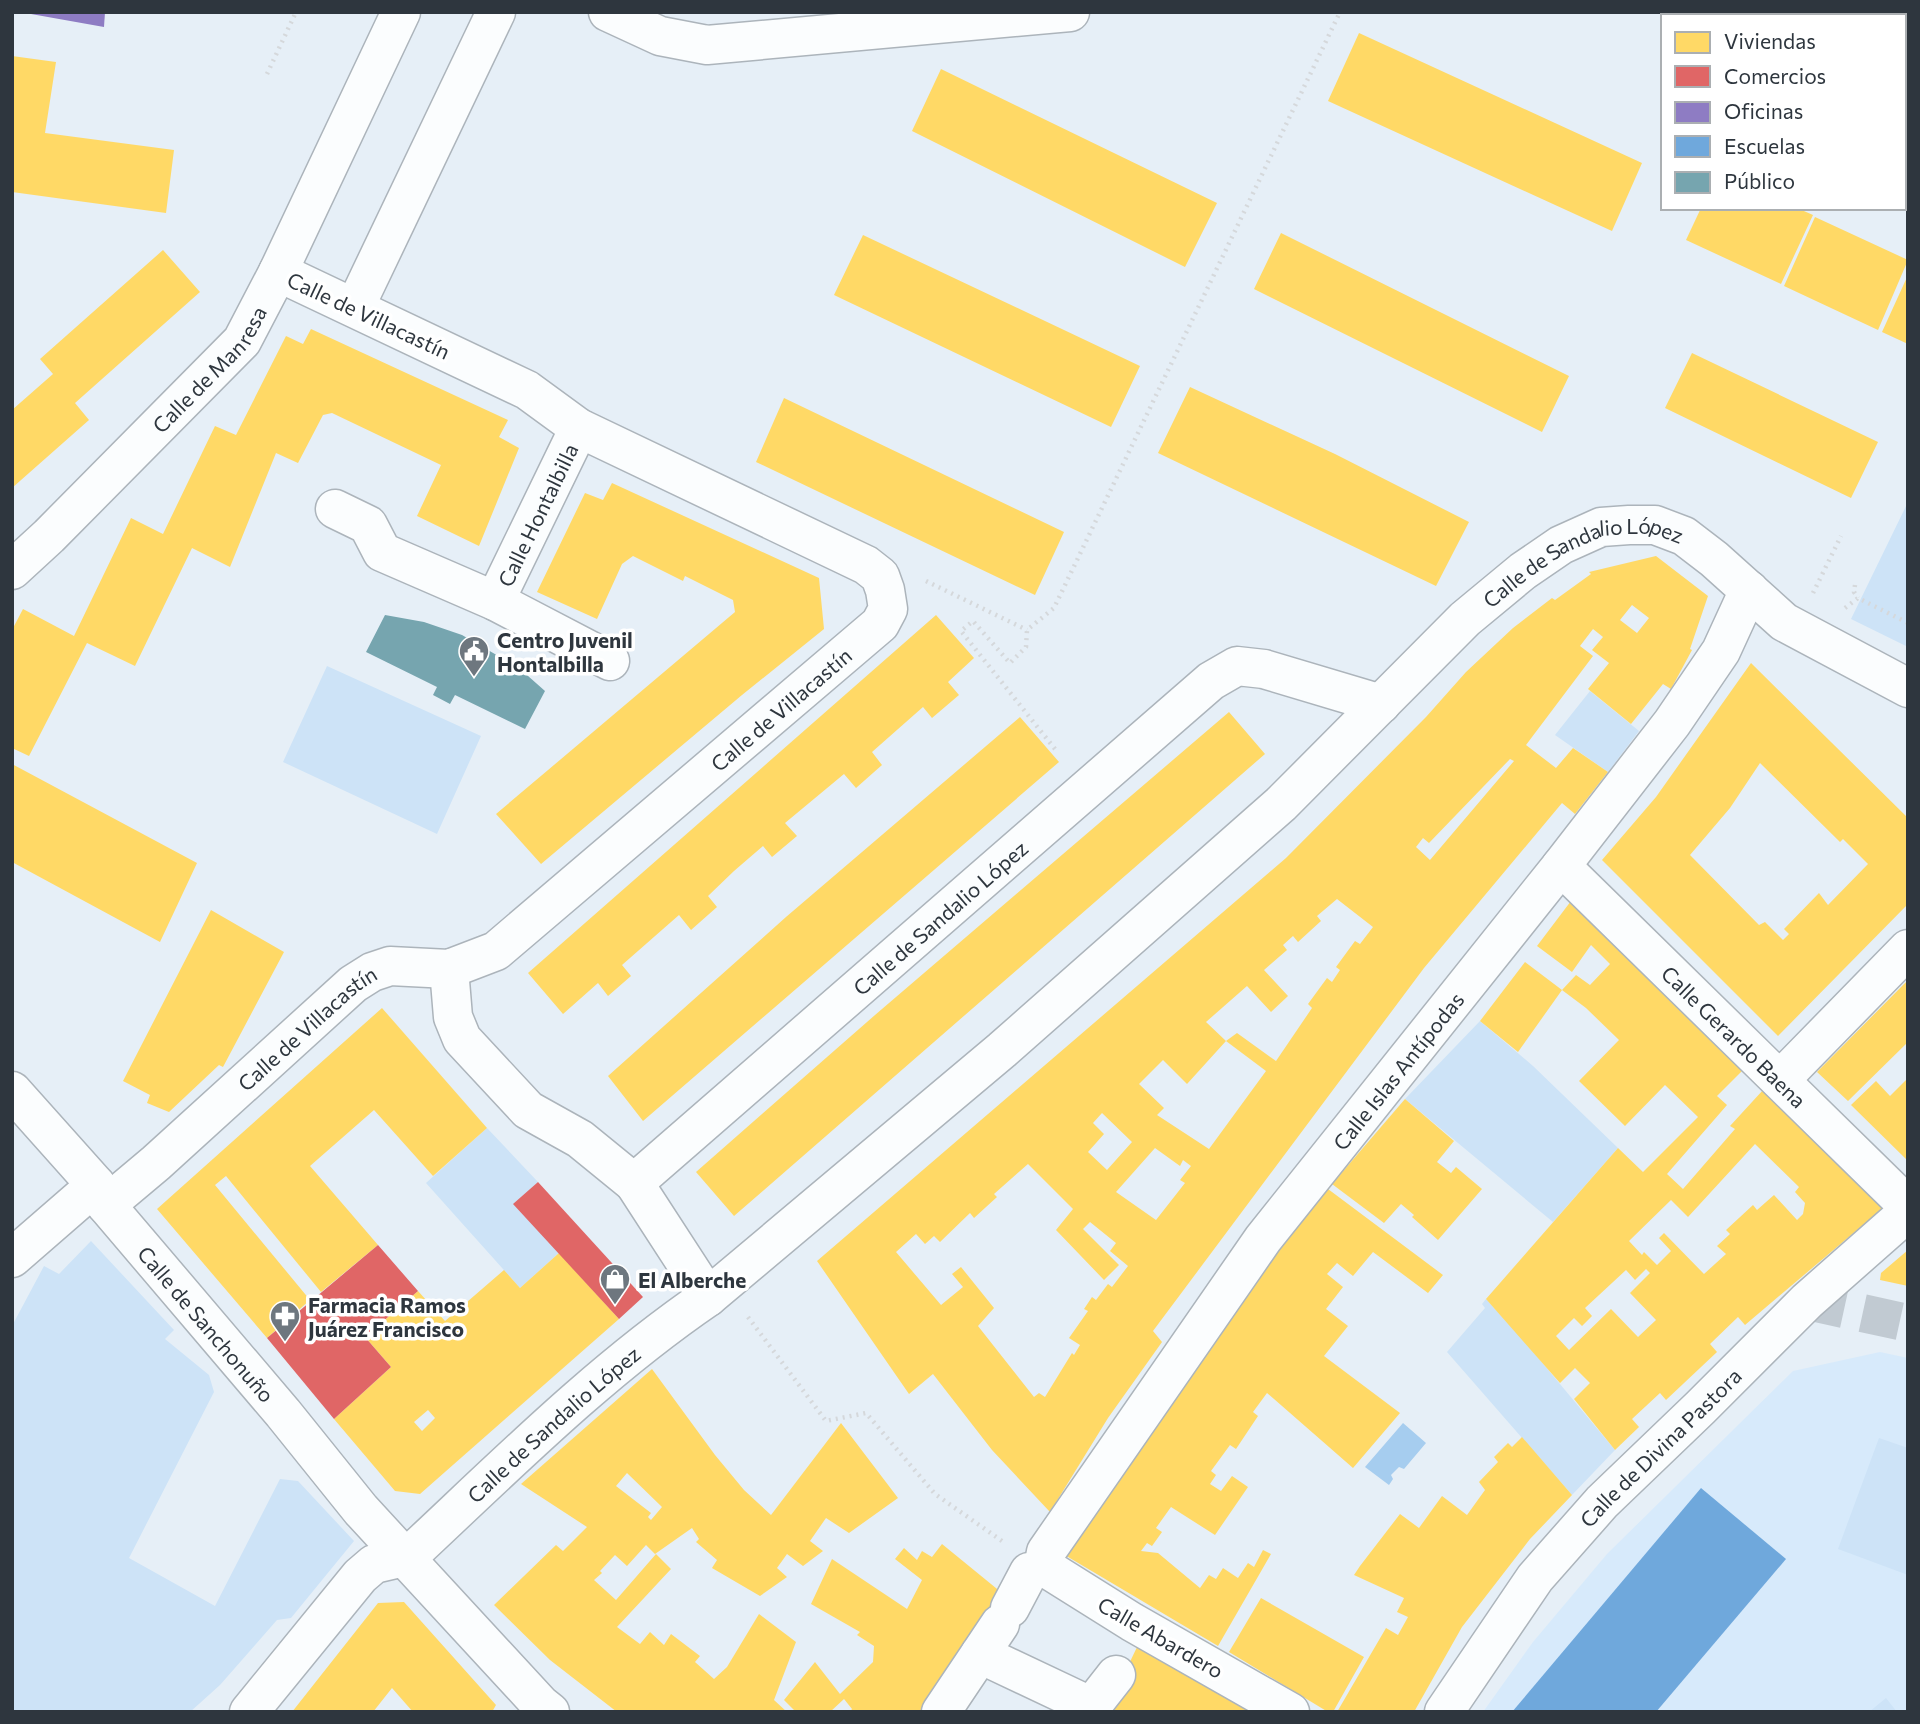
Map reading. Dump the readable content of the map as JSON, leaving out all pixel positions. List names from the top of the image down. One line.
{"streets":{"street":["Calle de Villacastín","Calle de Manresa","Calle Hontalbilla","Calle de Sandalio López","Calle Gerardo Baena","Calle Islas Antípodas","Calle de Sanchonuño","Calle de Divina Pastora","Calle Abardero"]},"crossings":[["Calle de Villacastín","Calle de Manresa"],["Calle de Villacastín","Calle Hontalbilla"],["Calle de Villacastín","Calle de Sanchonuño"],["Calle de Sandalio López","Calle Islas Antípodas"],["Calle de Sandalio López","Calle de Sanchonuño"],["Calle Gerardo Baena","Calle Islas Antípodas"],["Calle Islas Antípodas","Calle Abardero"]],"places":{"public building":["Centro Juvenil Hontalbilla"],"shop":["El Alberche"],"pharmacy":["Farmacia Ramos Juárez Francisco"]},"legend":["Viviendas","Comercios","Oficinas","Escuelas","Público"]}
